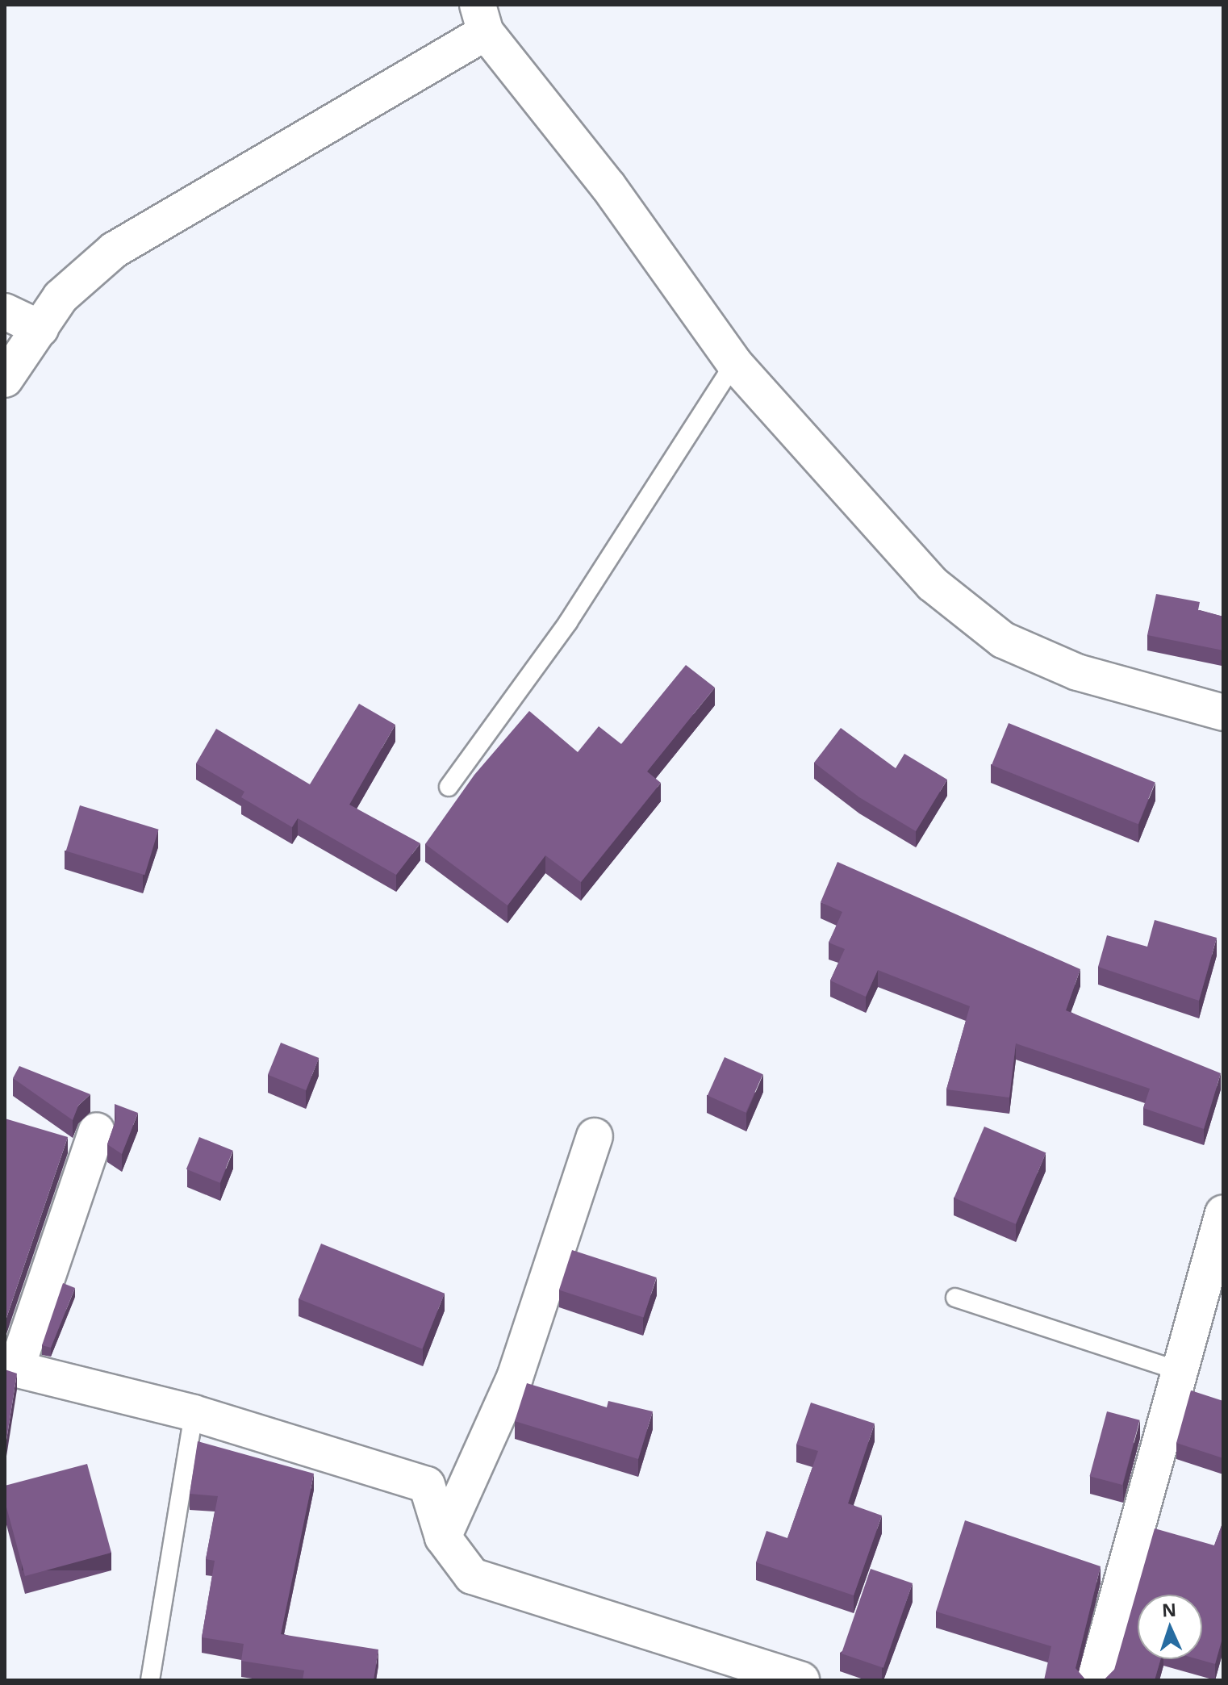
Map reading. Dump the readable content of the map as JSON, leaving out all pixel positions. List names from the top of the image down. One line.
{"north":"top"}
